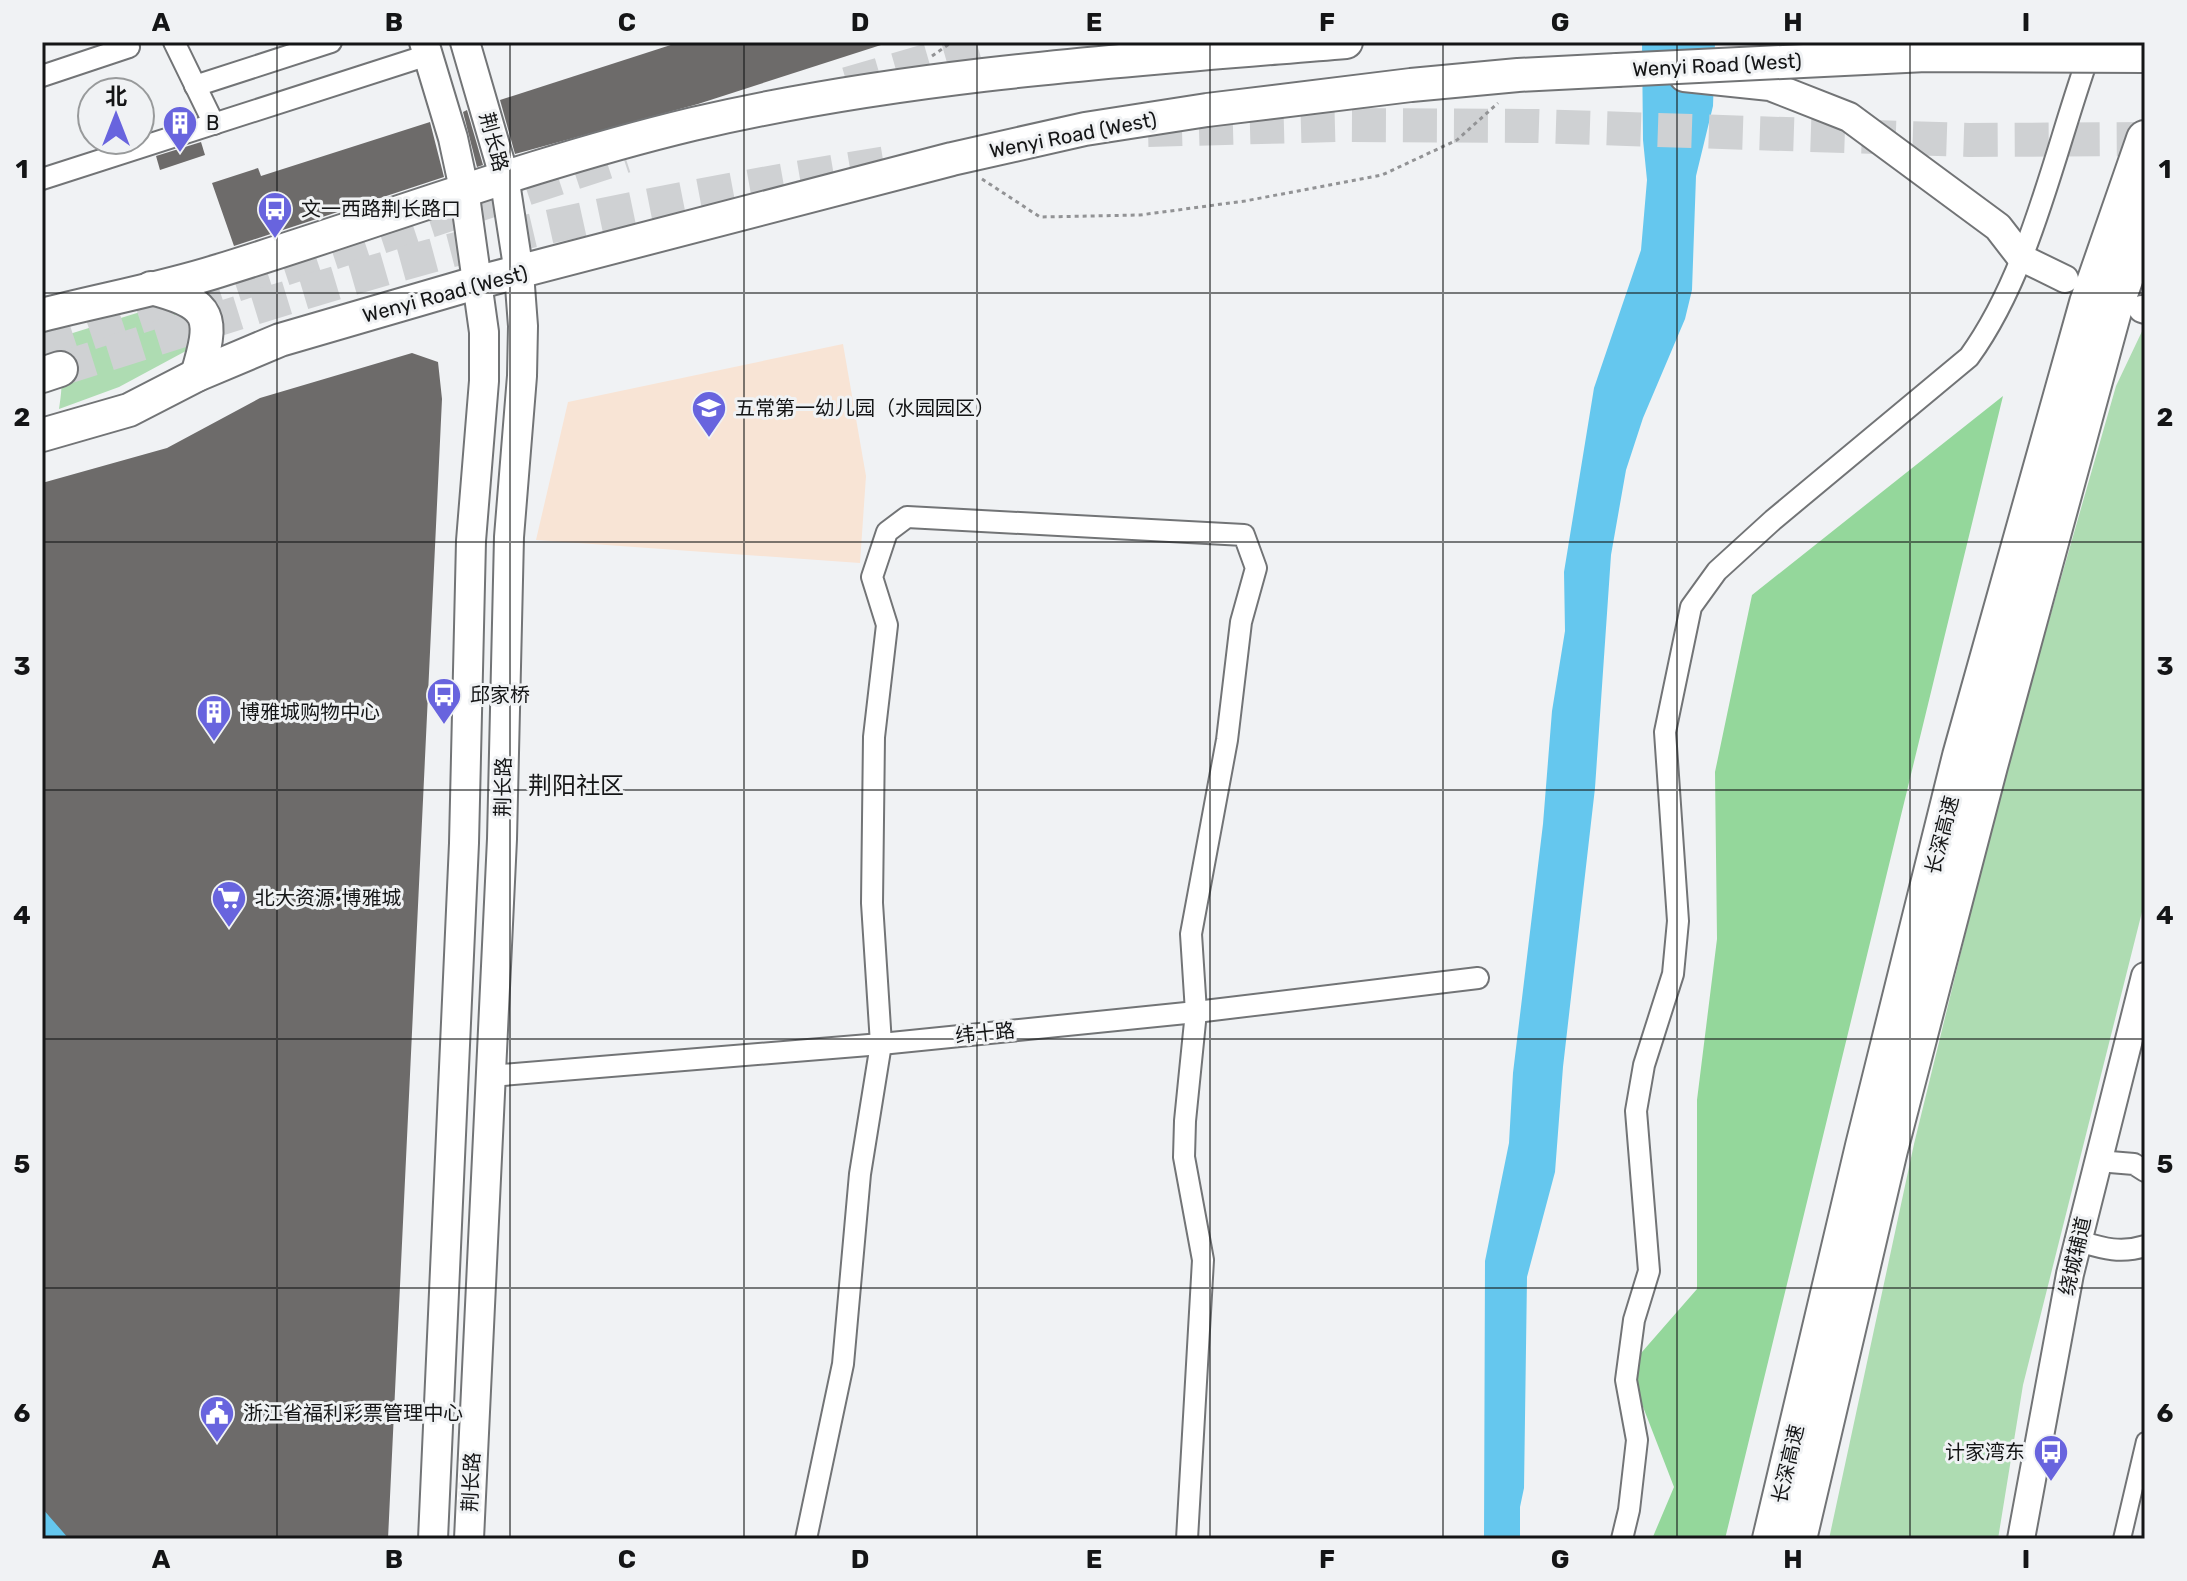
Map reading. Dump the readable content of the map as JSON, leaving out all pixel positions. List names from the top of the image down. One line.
{"streets":{"highway":["长深高速"],"main road":["Wenyi Road (West)","荆长路"],"street":["纬十路","绕城辅道"]},"crossings":[["Wenyi Road (West)","荆长路"],["荆长路","纬十路"]],"districts":["荆阳社区"],"places":{"building":["B","博雅城购物中心"],"bus stop":["文一西路荆长路口","邱家桥","计家湾东"],"school or university":["五常第一幼儿园（水园园区）"],"supermarket":["北大资源·博雅城"],"public building":["浙江省福利彩票管理中心"]},"north":"top","grid":{"columns":["A","B","C","D","E","F","G","H","I"],"rows":["1","2","3","4","5","6"]}}
